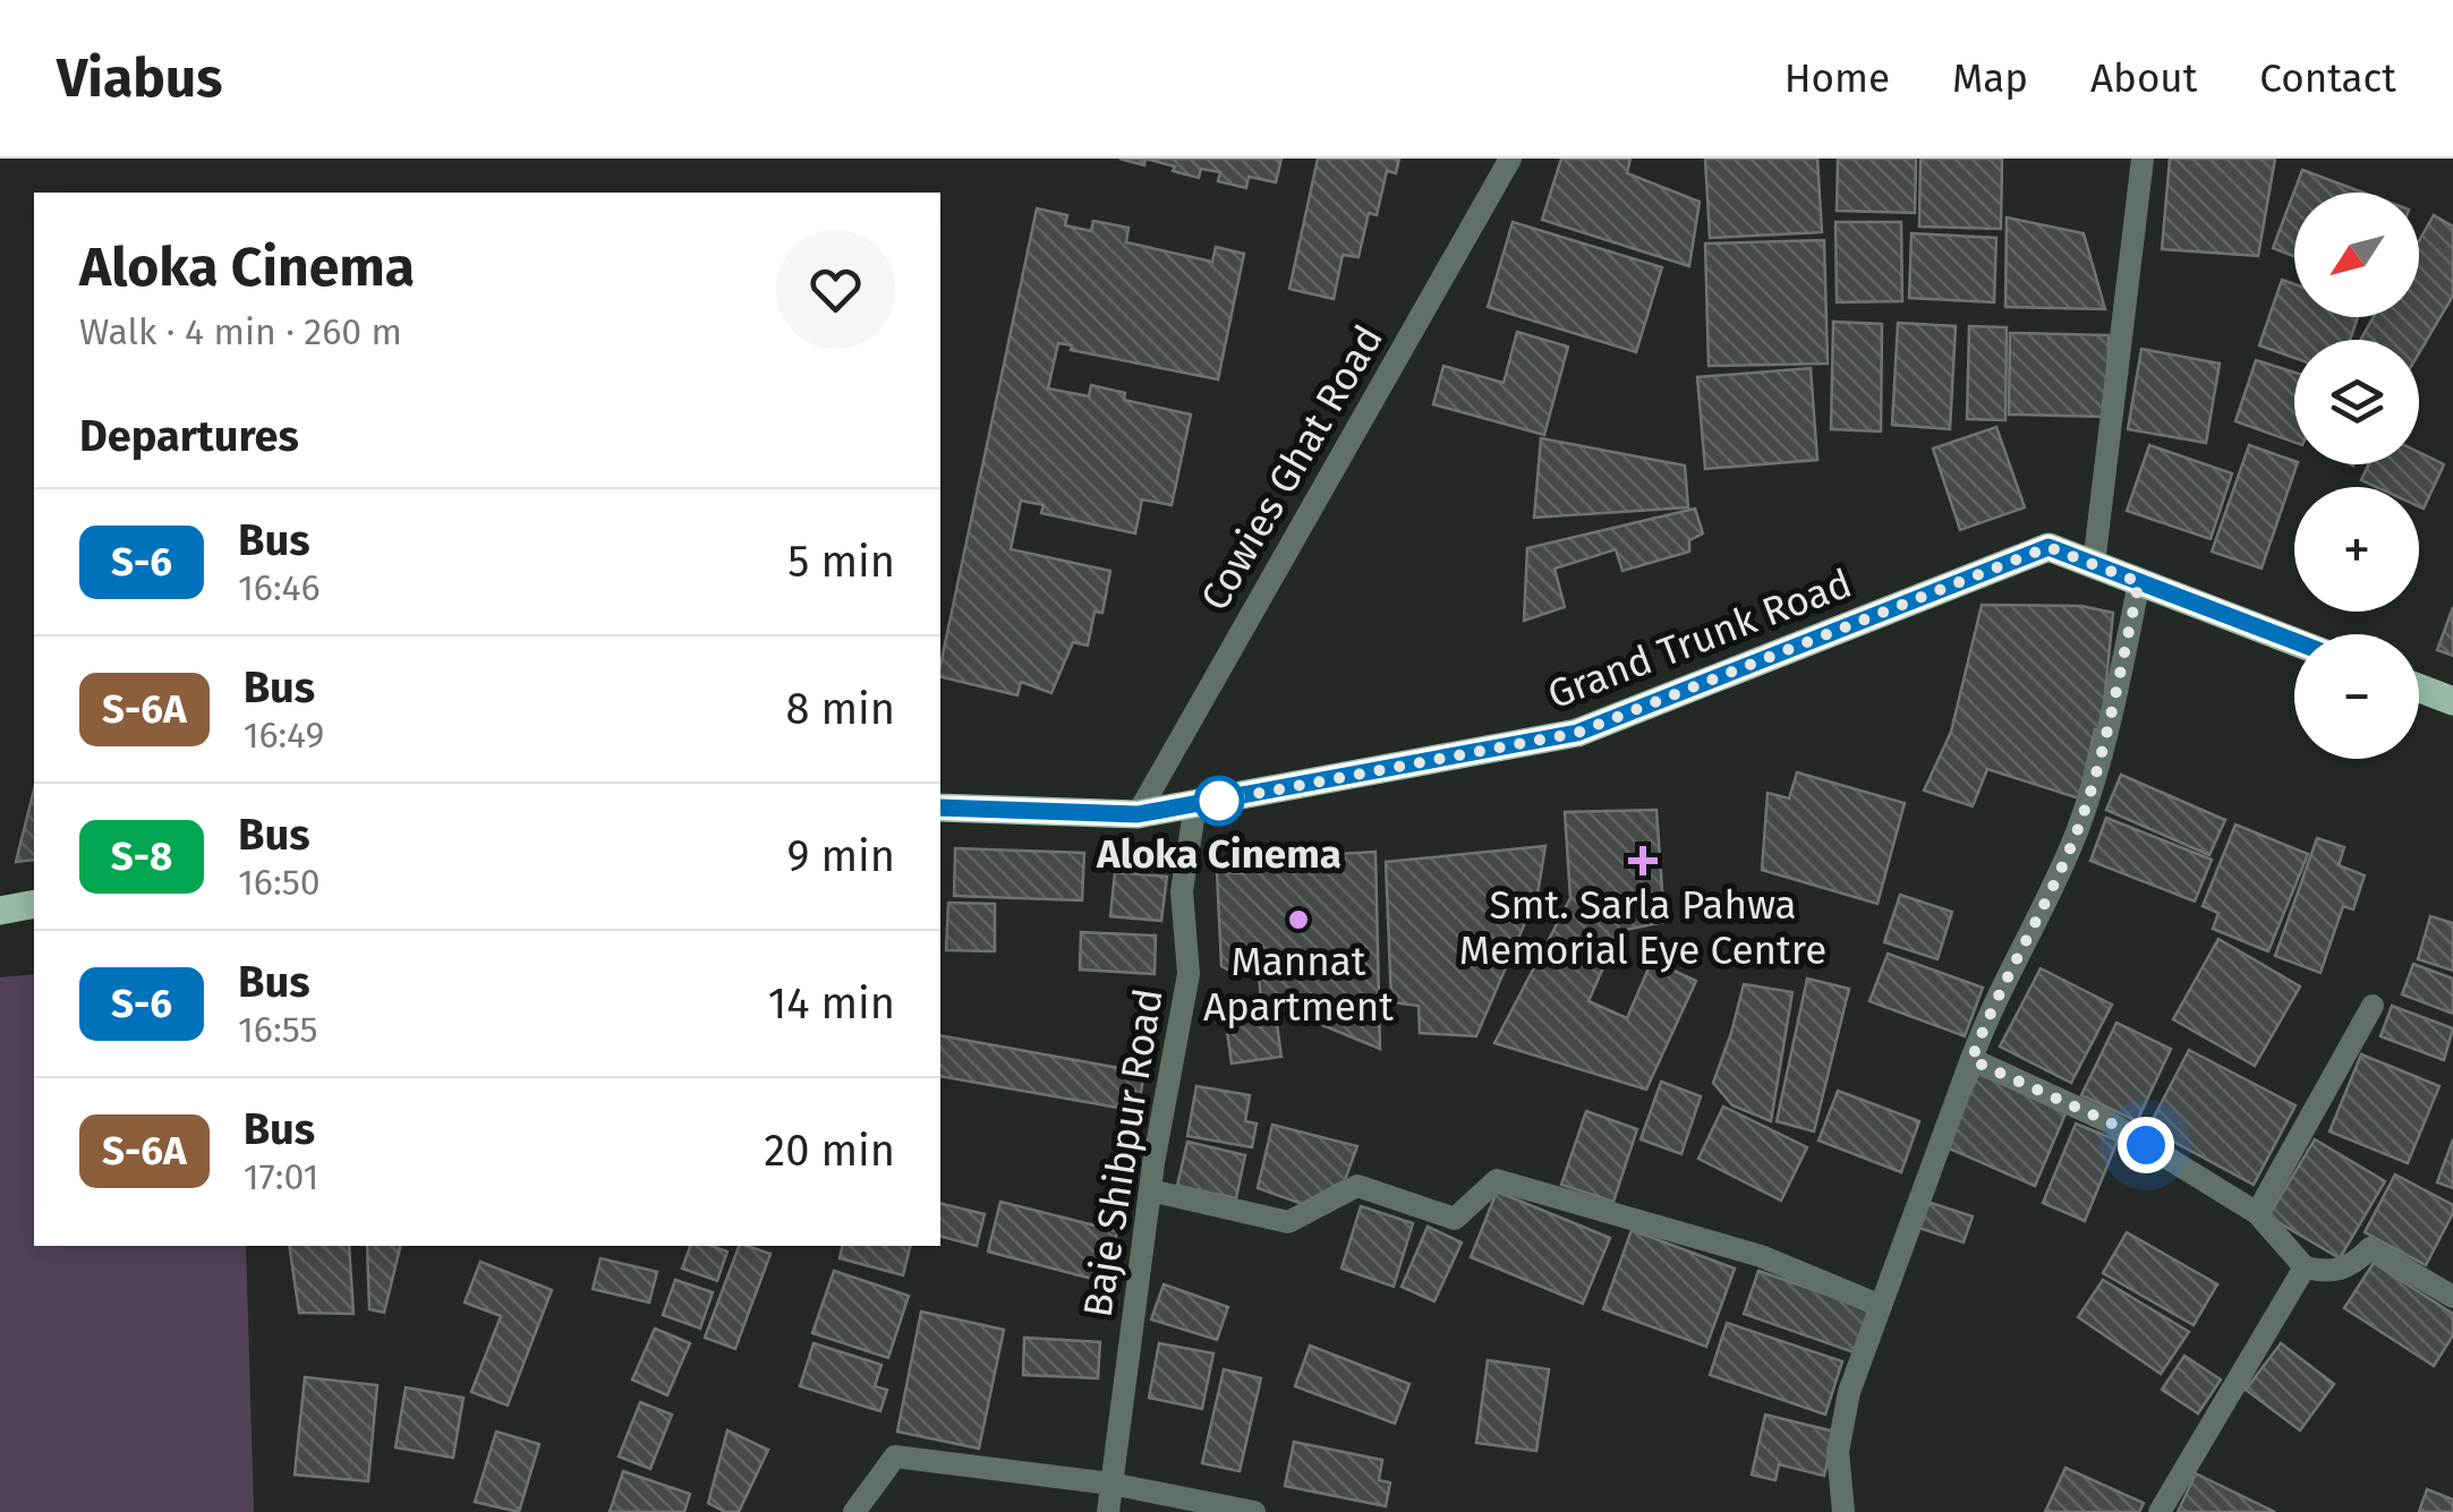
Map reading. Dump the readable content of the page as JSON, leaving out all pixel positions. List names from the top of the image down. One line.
{"streets":{"main road":["Grand Trunk Road"],"street":["Cowies Ghat Road","Baje Shibpur Road"]},"crossings":[["Cowies Ghat Road","Grand Trunk Road"],["Grand Trunk Road","Baje Shibpur Road"]],"places":{"other":["Aloka Cinema","Mannat Apartment"],"health":["Smt. Sarla Pahwa Memorial Eye Centre"]},"lines":["bus line S-6"],"north":"bottom left","page":{"header":"Viabus","nav":["Home","Map","About","Contact"],"map_buttons":["+","−"],"heading":[["Aloka Cinema","Walk · 4 min · 260 m"],"Departures"],"list":[{"mark":"S-6","name":"Bus","note":"16:46","value":"5 min"},{"mark":"S-6A","name":"Bus","note":"16:49","value":"8 min"},{"mark":"S-8","name":"Bus","note":"16:50","value":"9 min"},{"mark":"S-6","name":"Bus","note":"16:55","value":"14 min"},{"mark":"S-6A","name":"Bus","note":"17:01","value":"20 min"}]}}
